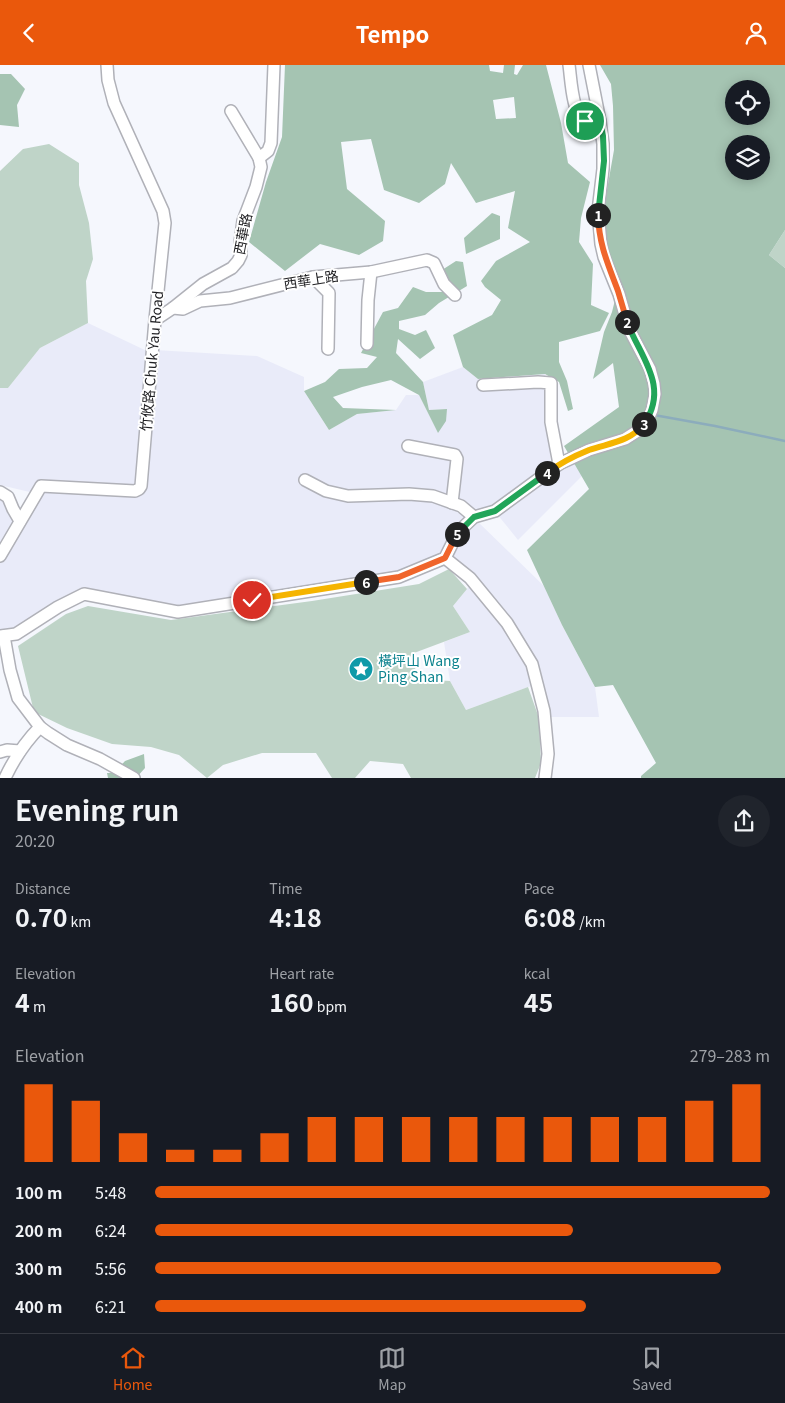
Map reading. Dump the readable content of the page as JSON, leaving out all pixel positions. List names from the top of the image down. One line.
{"streets":{"street":["西華路","西華上路","竹攸路 Chuk Yau Road"]},"crossings":[["西華路","西華上路"],["西華上路","竹攸路 Chuk Yau Road"]],"places":{"place":["橫坪山 Wang Ping Shan"]},"page":{"header":"Tempo","pins":["1","2","3","4","5","6"],"heading":["Evening run","20:20"],"stats":[["Distance","0.70 km"],["Time","4:18"],["Pace","6:08 /km"],["Elevation","4 m"],["Heart rate","160 bpm"],["kcal","45"]],"chart":["Elevation","279–283 m"],"list":[{"name":"100 m","note":"5:48"},{"name":"200 m","note":"6:24"},{"name":"300 m","note":"5:56"},{"name":"400 m","note":"6:21"}],"tabs":["Home","Map","Saved"]}}
